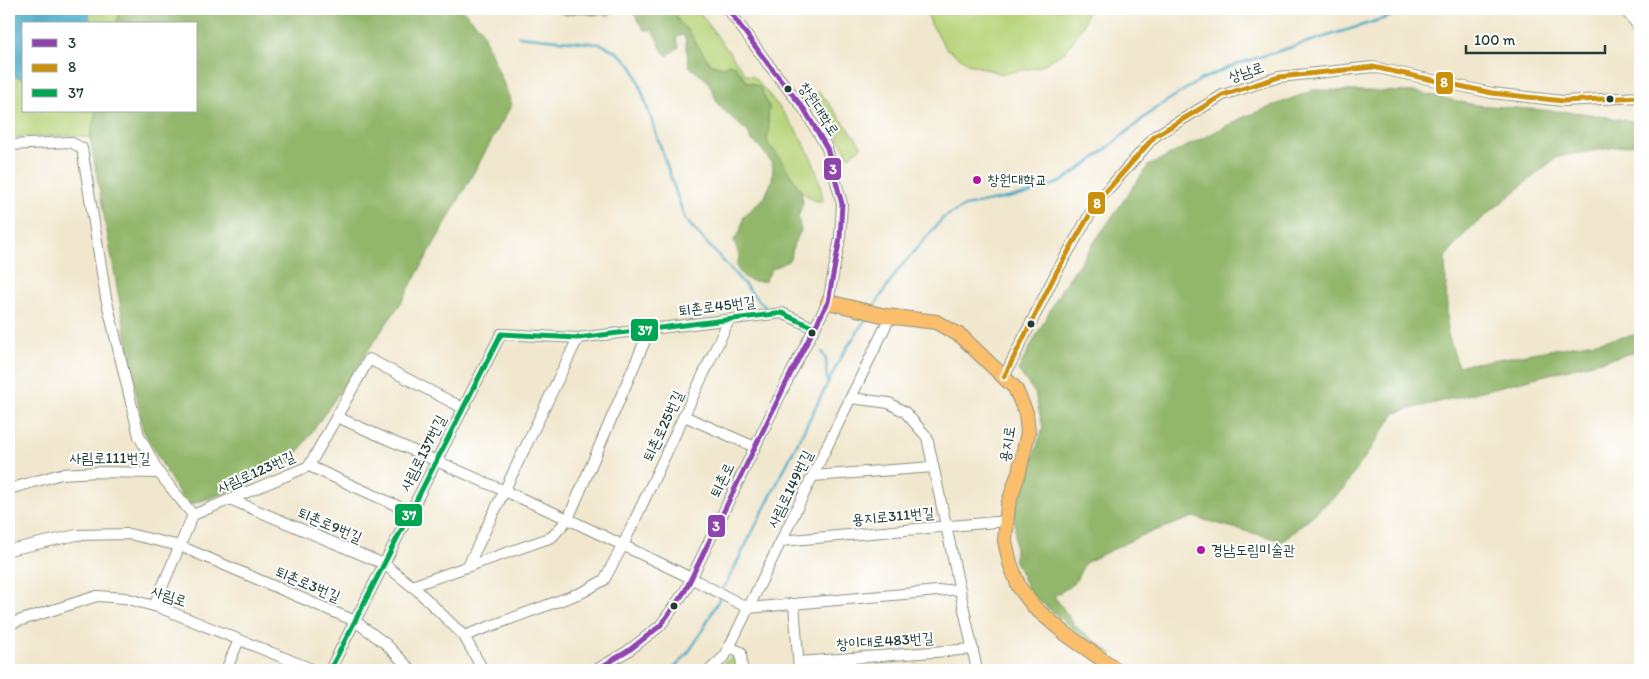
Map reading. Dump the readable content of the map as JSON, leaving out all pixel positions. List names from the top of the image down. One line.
{"streets":{"main road":["용지로"],"street":["상남로","창원대학로","퇴촌로45번길","퇴촌로25번길","사림로137번길","사림로111번길","사림로123번길","퇴촌로","사림로149번길","용지로311번길","퇴촌로9번길","퇴촌로3번길","사림로","창이대로483번길"]},"crossings":[["상남로","용지로"],["창원대학로","퇴촌로45번길"],["창원대학로","용지로"],["창원대학로","퇴촌로"],["퇴촌로45번길","퇴촌로25번길"],["퇴촌로45번길","사림로137번길"],["퇴촌로45번길","퇴촌로"],["용지로","사림로149번길"],["용지로","용지로311번길"],["사림로137번길","사림로123번길"],["사림로137번길","퇴촌로9번길"],["사림로137번길","퇴촌로3번길"],["사림로111번길","사림로123번길"],["사림로123번길","퇴촌로9번길"],["사림로149번길","용지로311번길"]],"places":["창원대학교","경남도립미술관"],"lines":["transit line 3","transit line 8","transit line 37"],"legend":["3","8","37"],"scale_bar":"100 m"}
